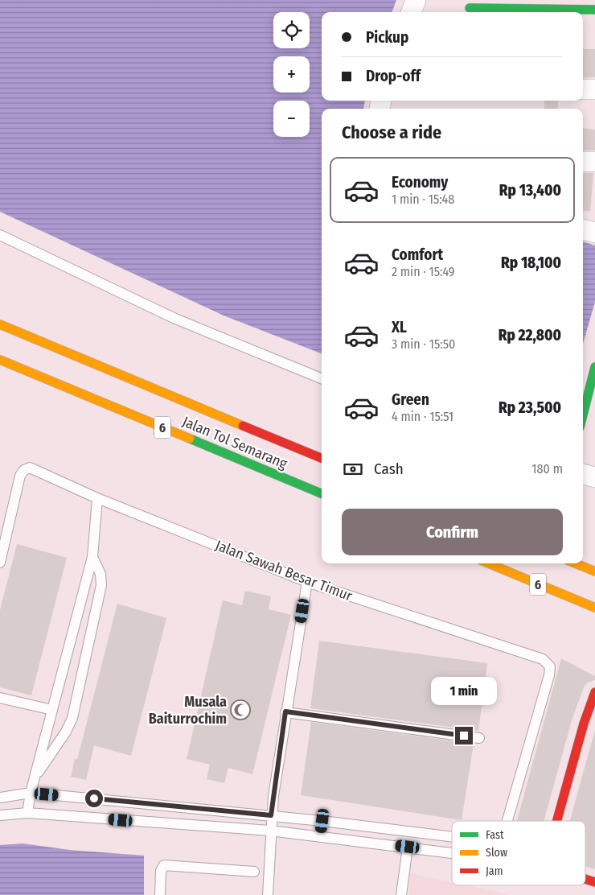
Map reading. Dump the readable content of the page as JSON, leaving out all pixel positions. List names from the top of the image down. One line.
{"streets":{"main road":["6","Jalan Tol Semarang"],"lane":["Jalan Sawah Besar Timur"]},"places":{"mosque":["Musala Baiturrochim"]},"legend":["Fast","Slow","Jam"],"page":{"map_buttons":["+","−"],"banner":["Pickup","Drop-off"],"heading":"Choose a ride","list":[{"name":"Economy","note":"1 min · 15:48","value":"Rp 13,400"},{"name":"Comfort","note":"2 min · 15:49","value":"Rp 18,100"},{"name":"XL","note":"3 min · 15:50","value":"Rp 22,800"},{"name":"Green","note":"4 min · 15:51","value":"Rp 23,500"}],"pay":["Cash","180 m"],"buttons":"Confirm","bubble":"1 min"}}
